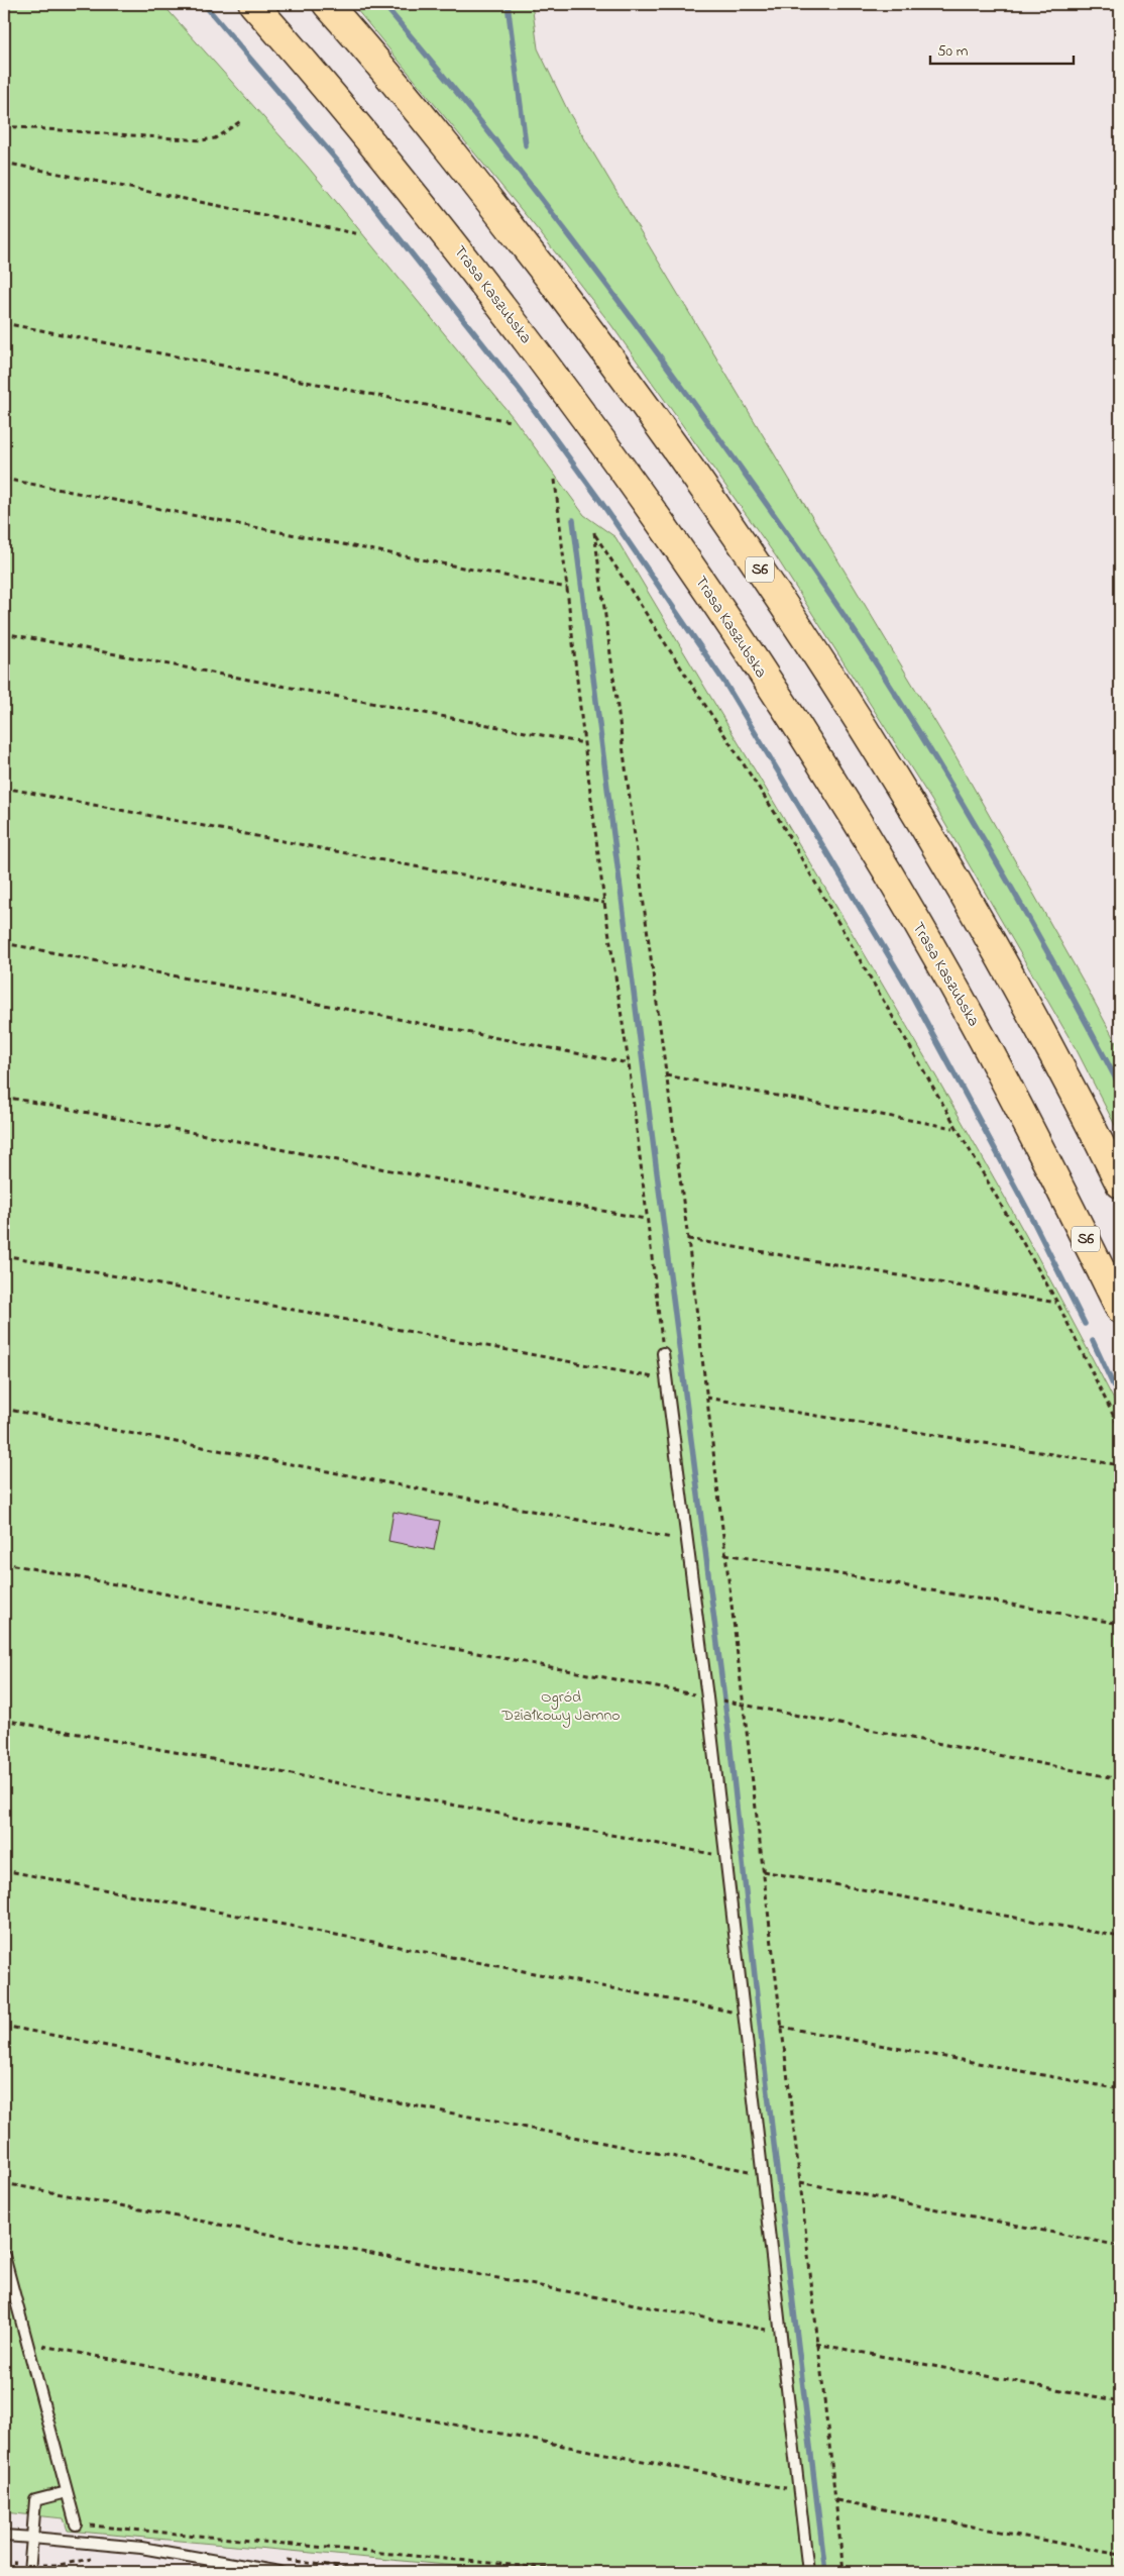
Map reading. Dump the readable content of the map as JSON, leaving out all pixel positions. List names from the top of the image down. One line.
{"streets":{"highway":["Trasa Kaszubska","S6"]},"parks":["Ogród Działkowy Jamno"],"scale_bar":"50 m"}
